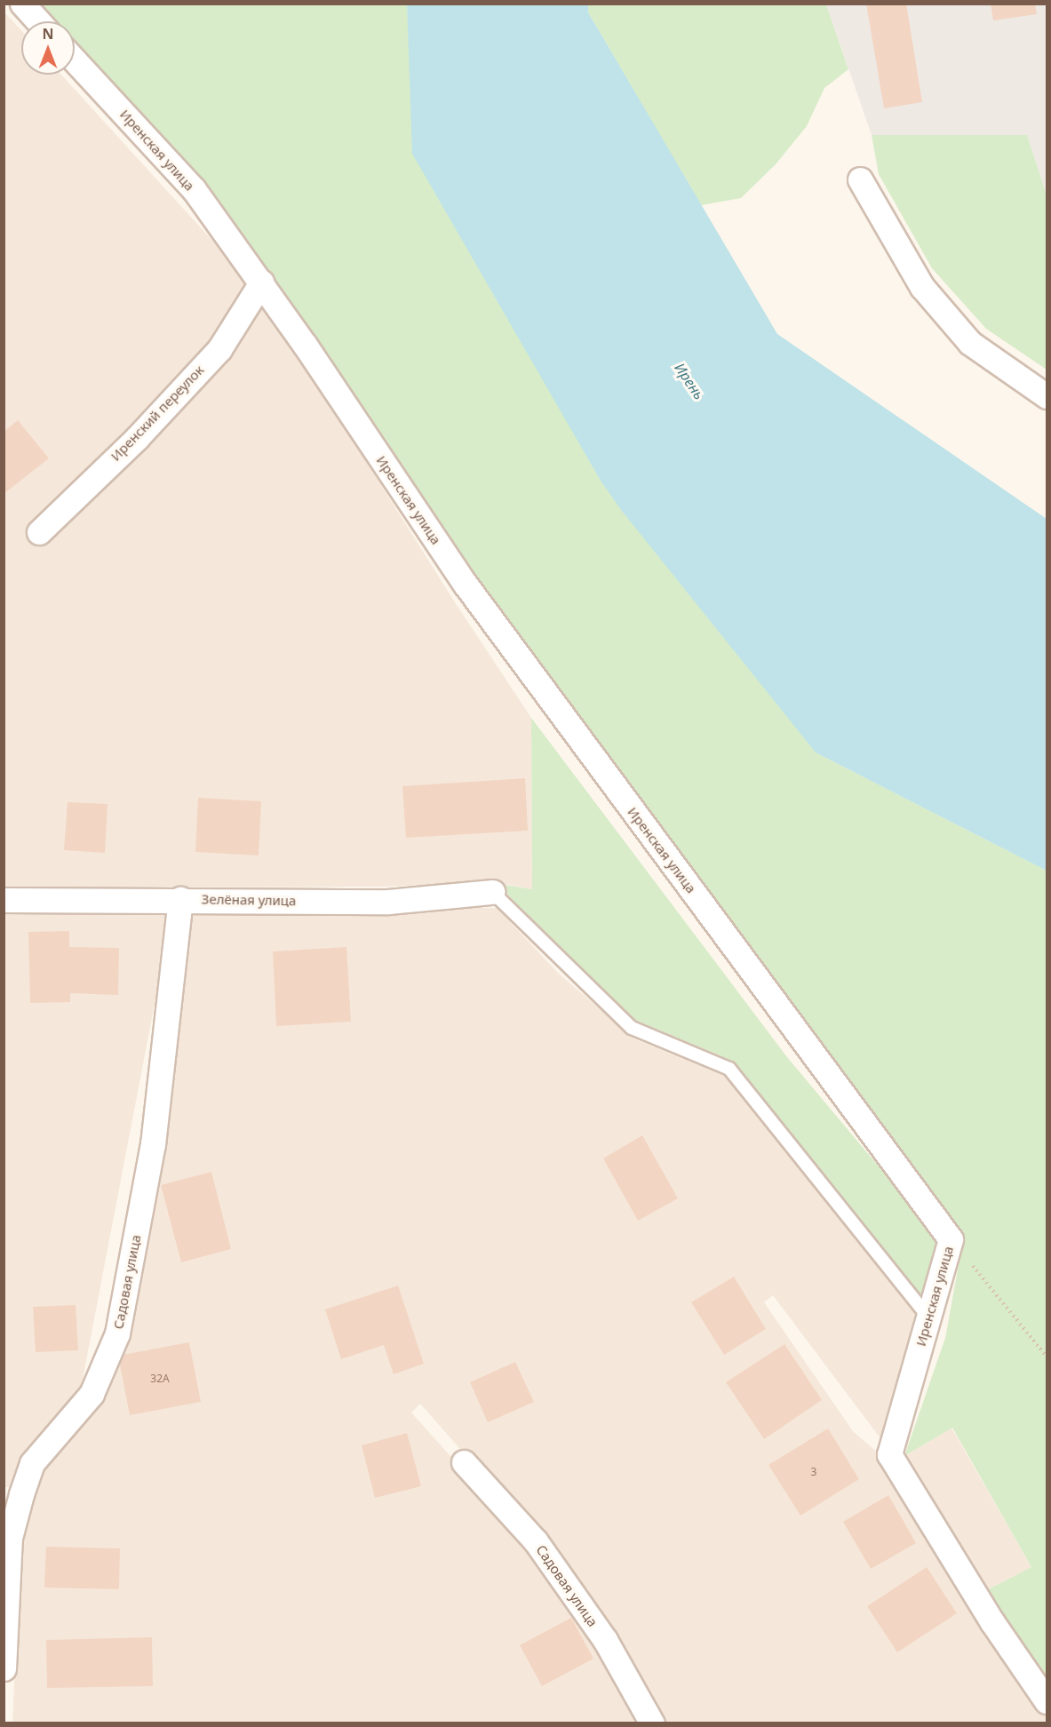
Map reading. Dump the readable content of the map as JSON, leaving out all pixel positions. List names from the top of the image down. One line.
{"streets":{"street":["Иренская улица","Иренский переулок","Зелёная улица","Садовая улица"]},"crossings":[["Иренская улица","Иренский переулок"],["Зелёная улица","Садовая улица"]],"water":["Ирень"],"house_numbers":["32А","3"],"north":"top"}
